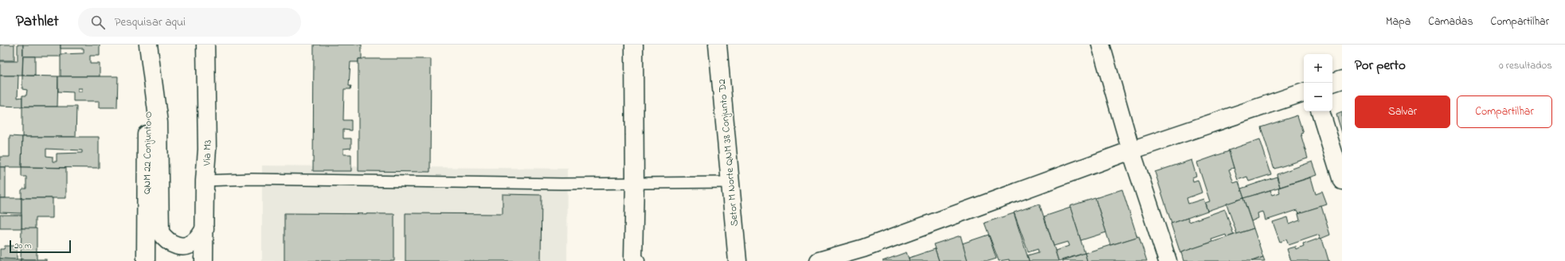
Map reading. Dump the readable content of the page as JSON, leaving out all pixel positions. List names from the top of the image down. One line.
{"streets":{"street":["QNM 22 Conjunto O","Via M3","Setor M Norte QNM 38 Conjunto D2"]},"scale_bar":"20 m","page":{"header":"Pathlet","search":"Pesquisar aqui","nav":["Mapa","Camadas","Compartilhar"],"heading":["Por perto","0 resultados"],"map_buttons":["+","−"],"buttons":["Salvar","Compartilhar"],"scale":"20 m"}}
